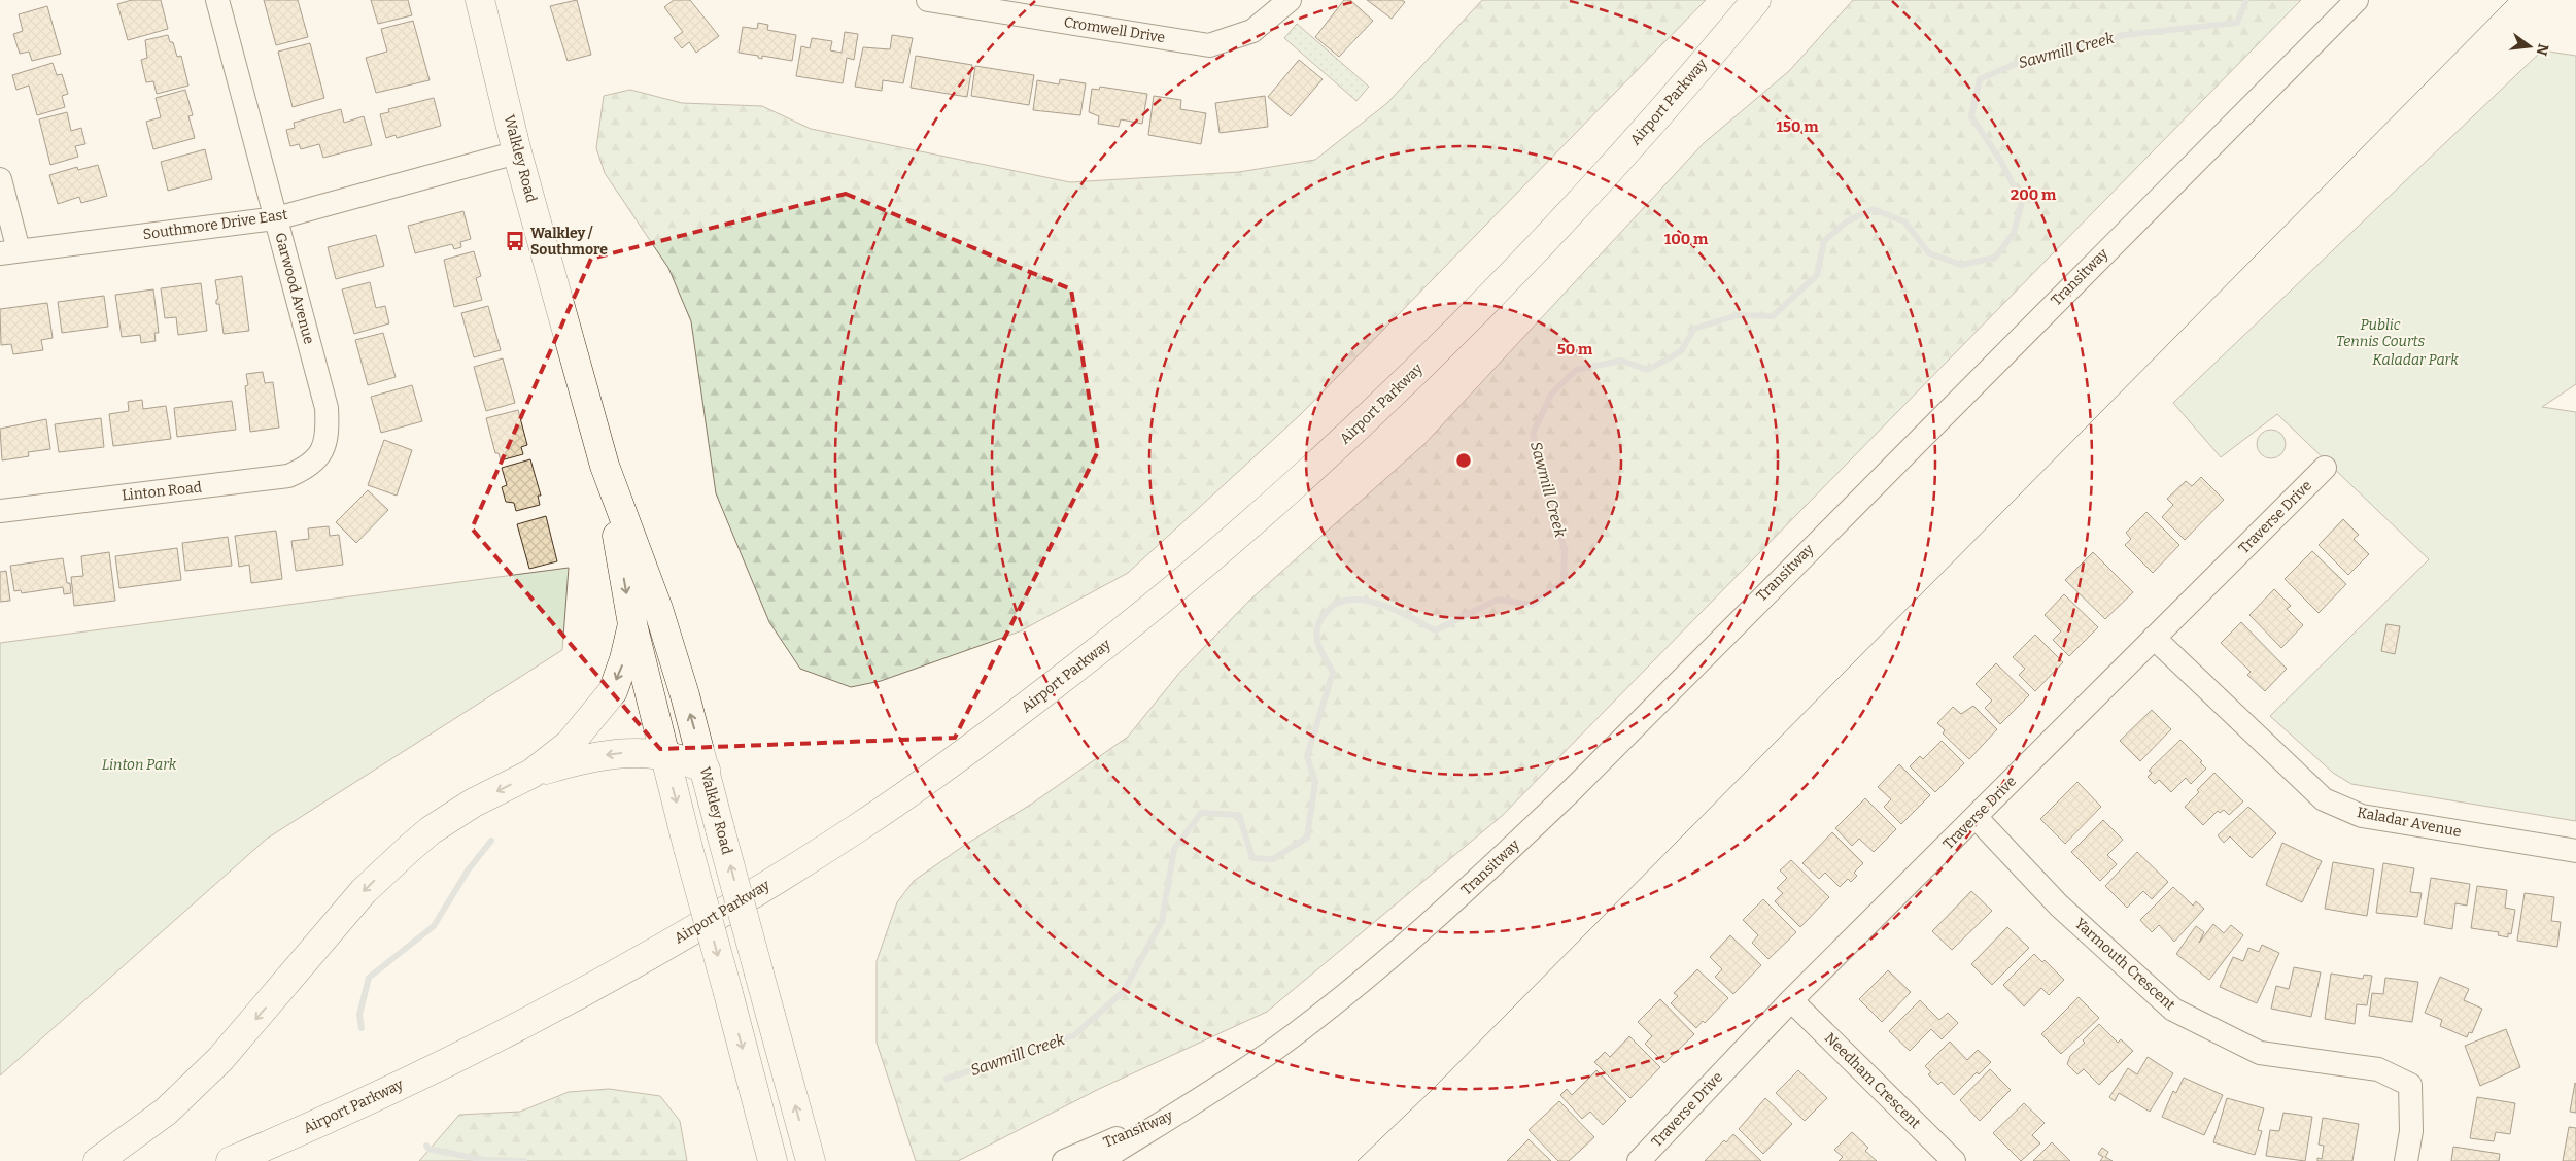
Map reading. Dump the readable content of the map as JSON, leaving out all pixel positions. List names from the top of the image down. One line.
{"streets":{"main road":["Airport Parkway","Walkley Road"],"street":["Cromwell Drive","Southmore Drive East","Transitway","Garwood Avenue","Linton Road","Traverse Drive","Kaladar Avenue","Yarmouth Crescent","Needham Crescent"]},"crossings":[["Walkley Road","Southmore Drive East"],["Southmore Drive East","Garwood Avenue"],["Garwood Avenue","Linton Road"],["Traverse Drive","Kaladar Avenue"],["Traverse Drive","Yarmouth Crescent"],["Traverse Drive","Needham Crescent"]],"water":["Sawmill Creek"],"parks":["Public Tennis Courts","Kaladar Park","Linton Park"],"places":{"bus stop":["Walkley / Southmore"]},"north":"right","rings":["150 m","200 m","100 m","50 m"]}
